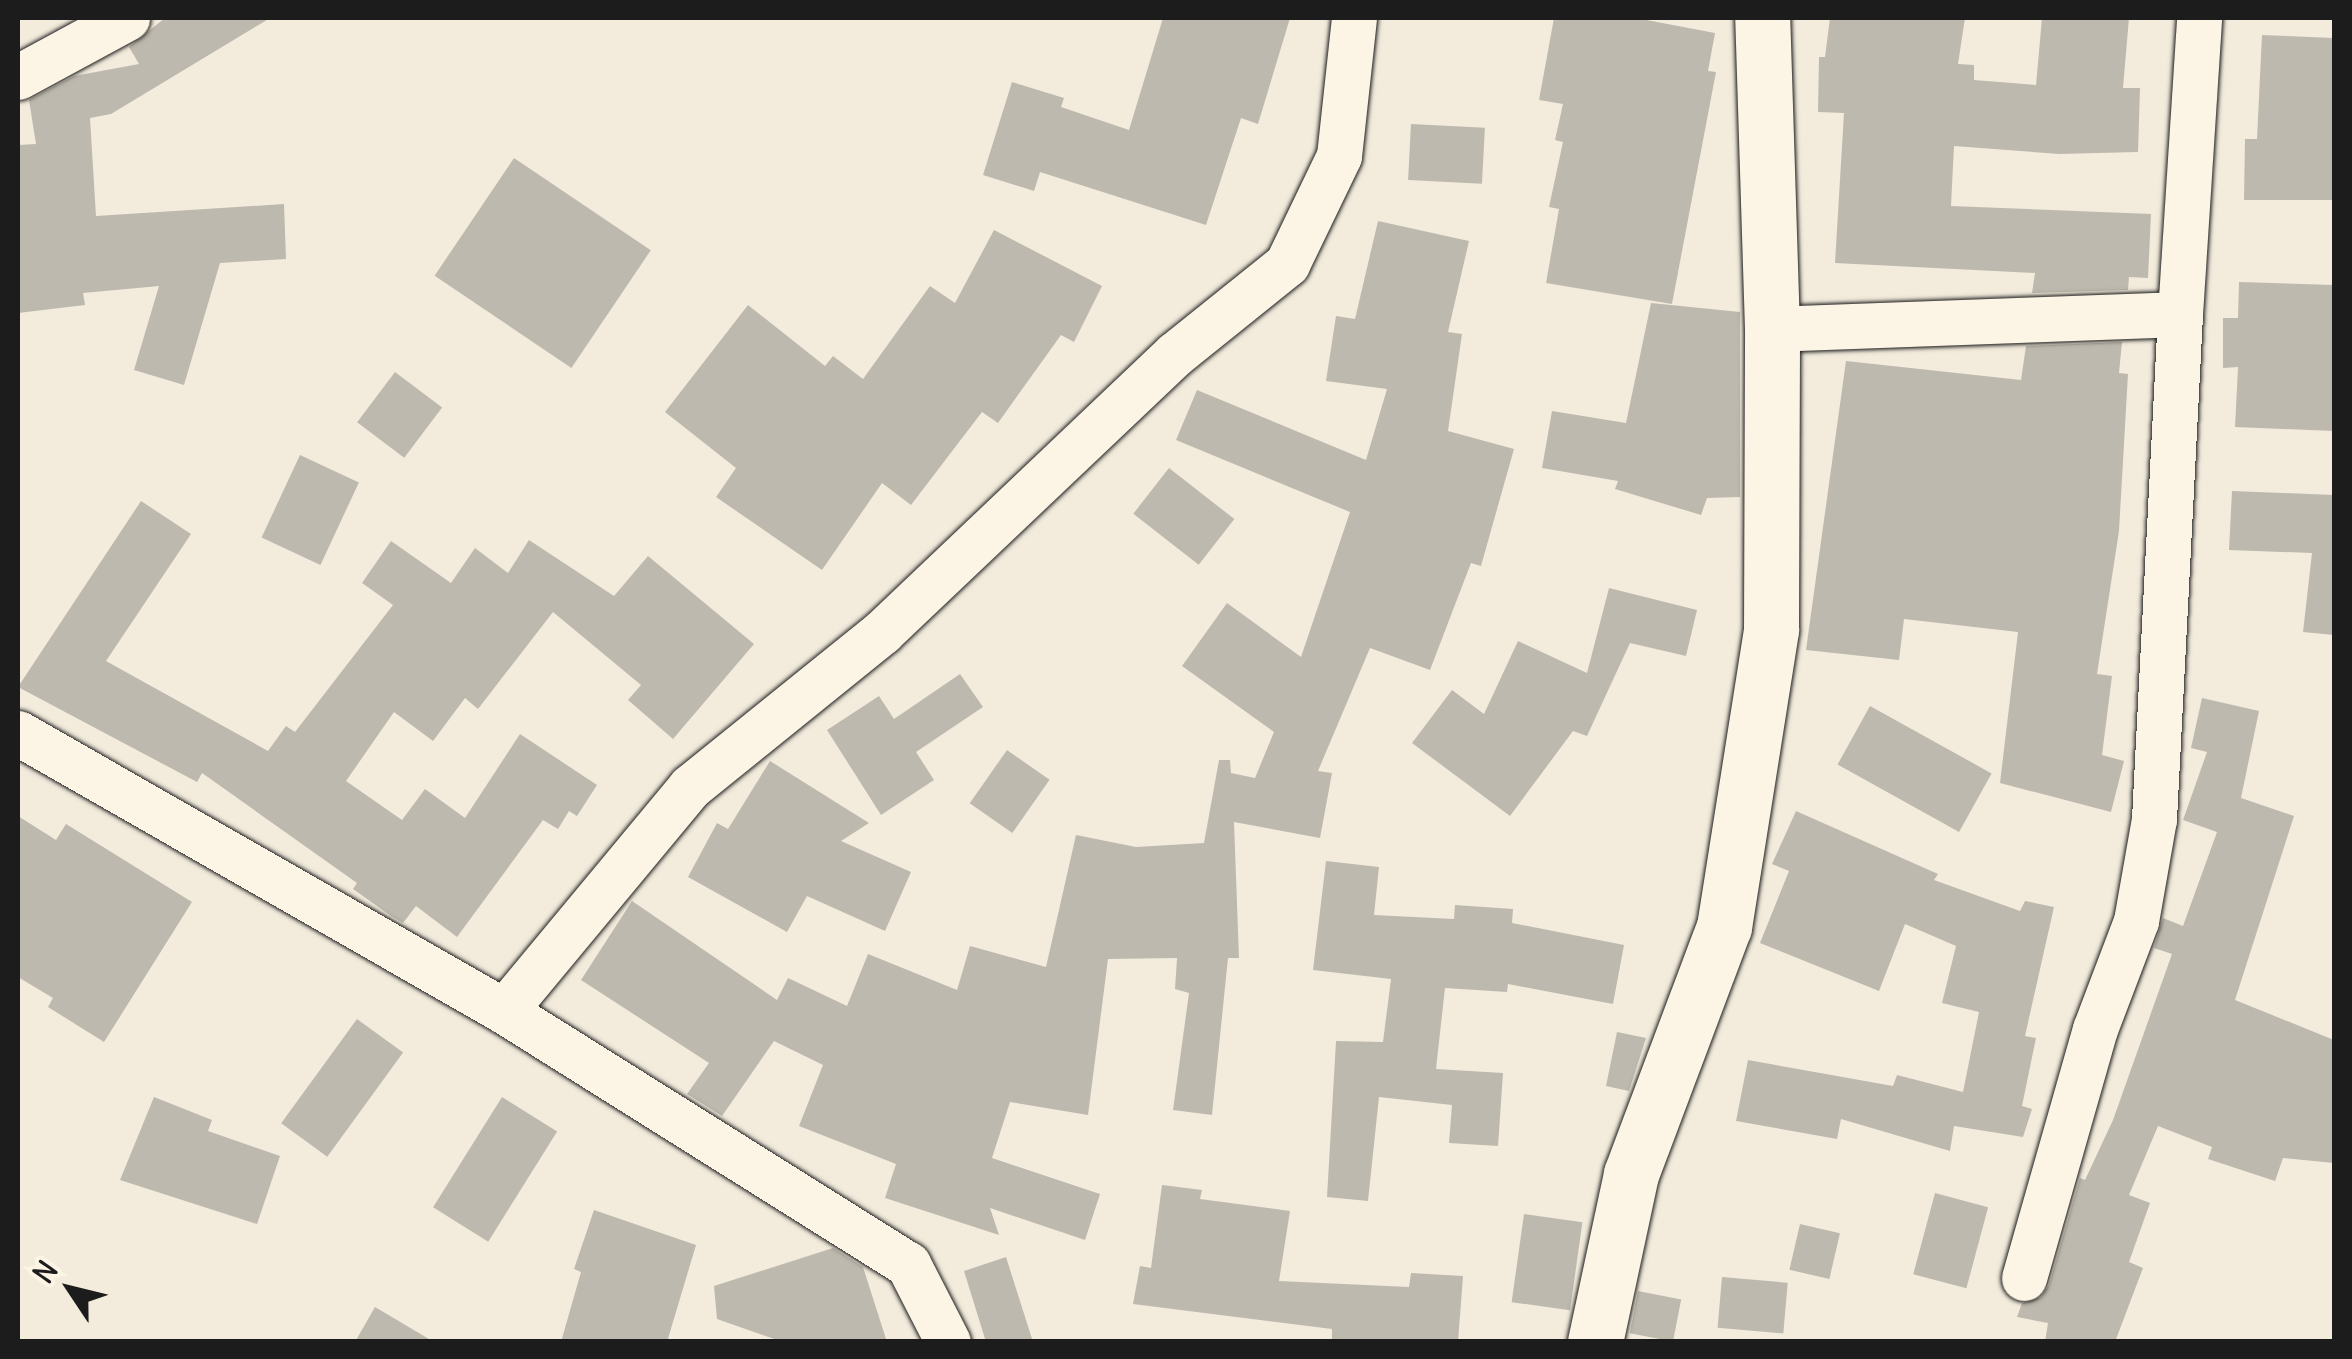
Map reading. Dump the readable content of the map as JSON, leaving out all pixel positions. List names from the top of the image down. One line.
{"north":"top left"}
